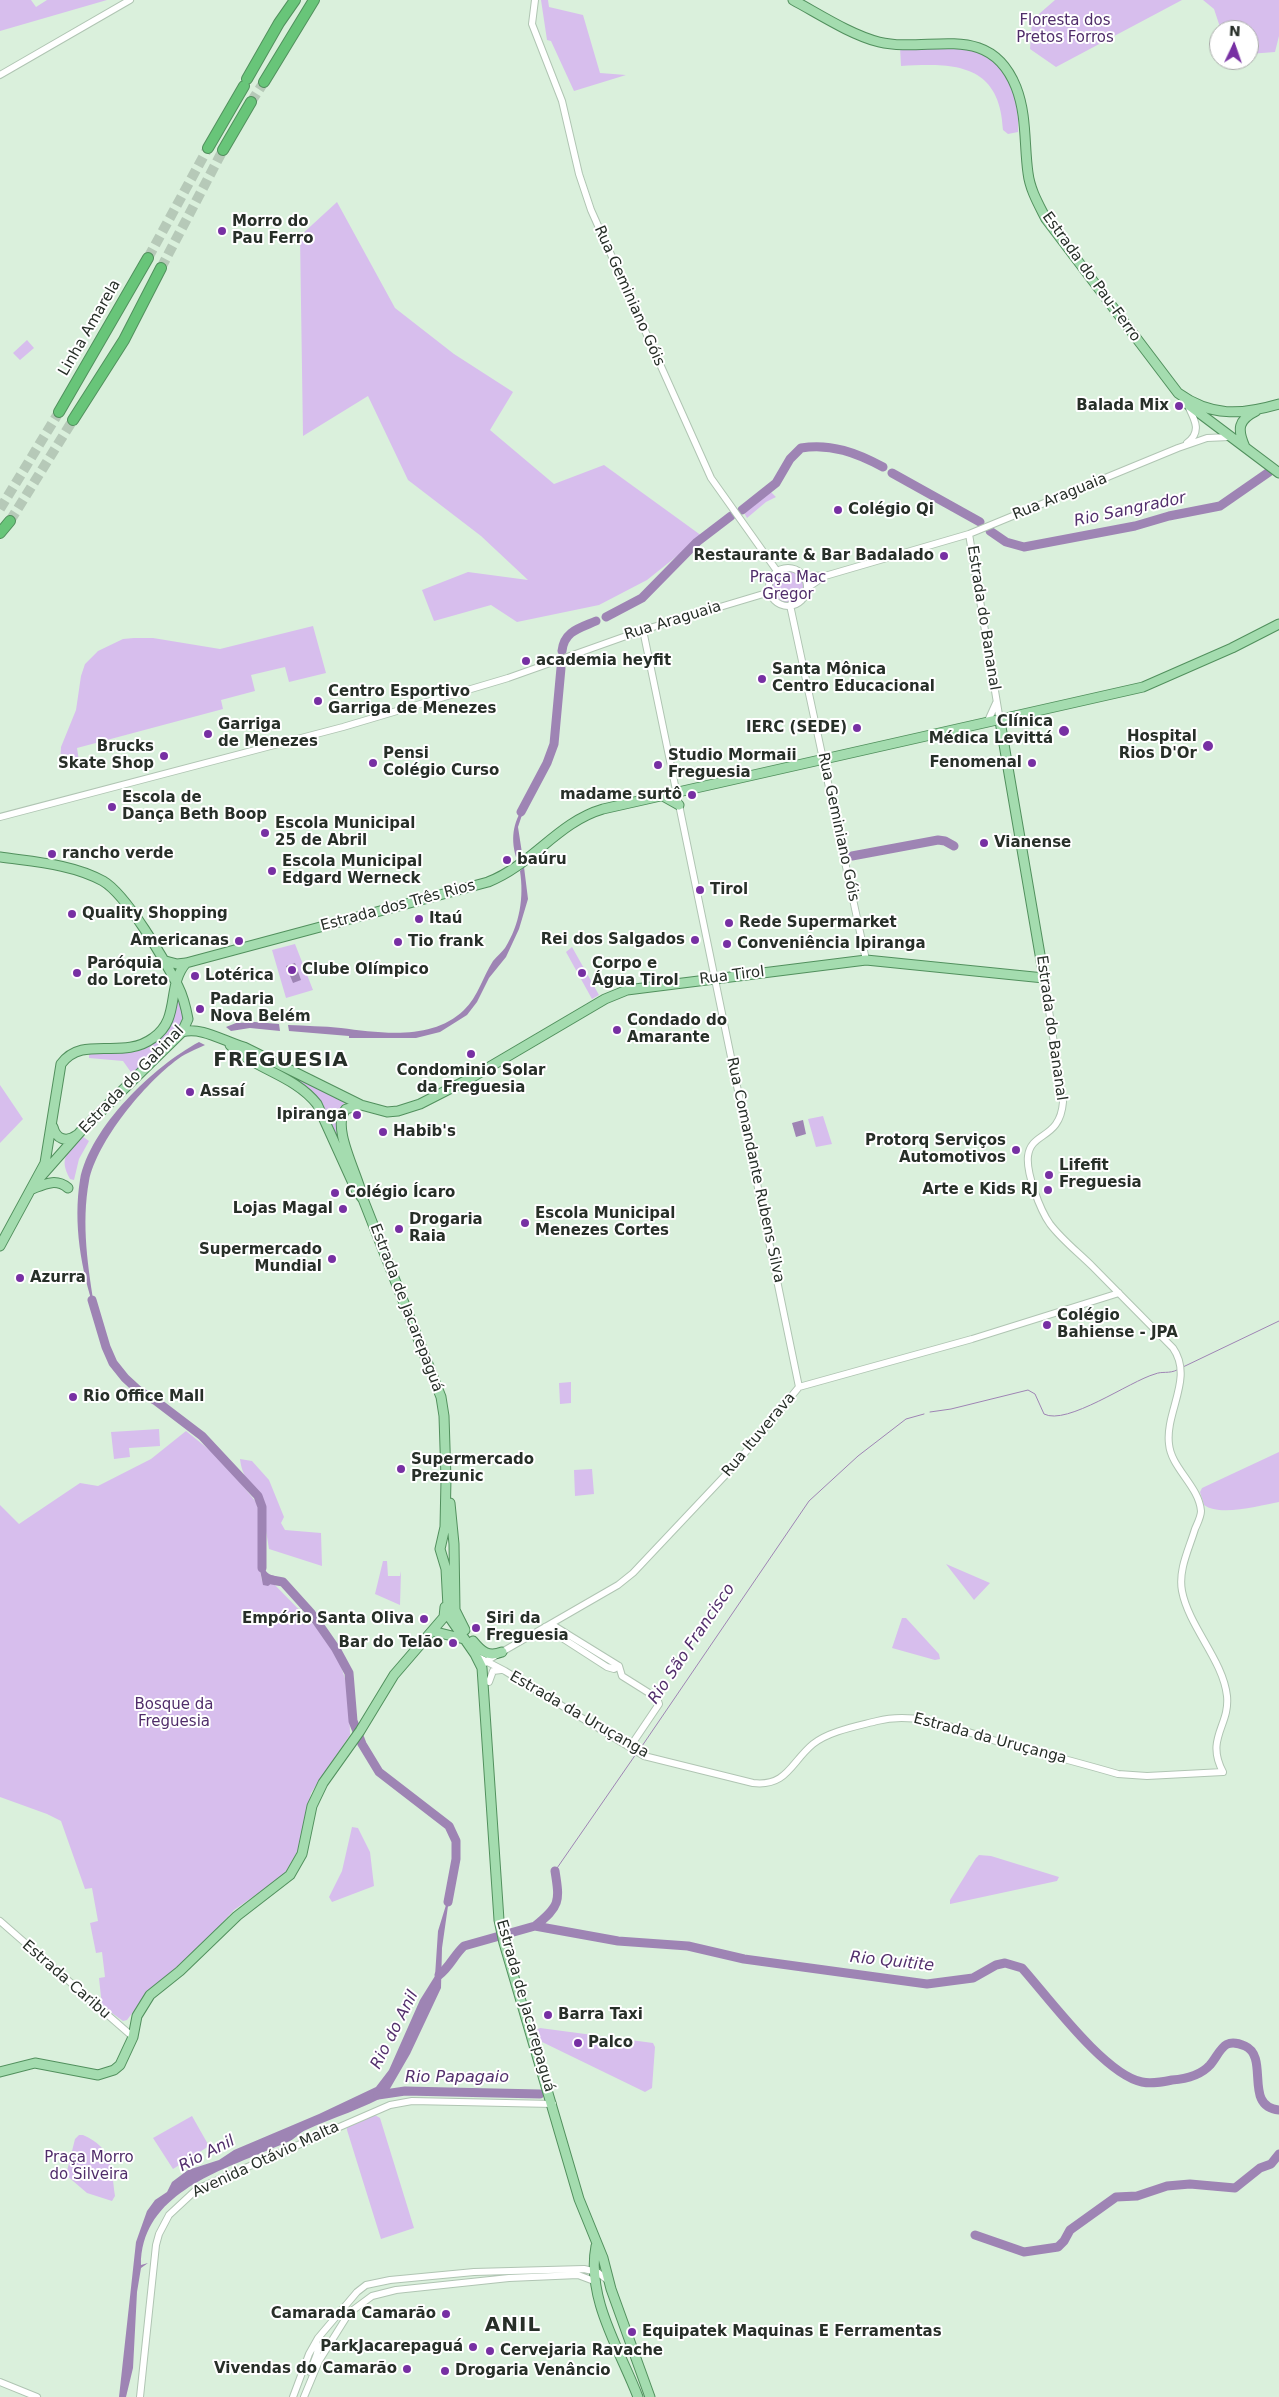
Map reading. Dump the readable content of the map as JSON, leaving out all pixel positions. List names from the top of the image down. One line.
{"streets":{"highway":["Linha Amarela"],"main road":["Estrada do Pau-Ferro","Estrada do Bananal","Estrada dos Três Rios","Rua Tirol","Estrada do Gabinal","Estrada de Jacarepaguá"],"street":["Rua Geminiano Góis","Rua Araguaia","Rua Comandante Rubens Silva","Rua Ituverava","Estrada da Uruçanga","Estrada Caribu","Avenida Otávio Malta"]},"crossings":[["Rua Geminiano Góis","Rua Araguaia"],["Rua Geminiano Góis","Estrada dos Três Rios"],["Rua Geminiano Góis","Rua Tirol"],["Rua Araguaia","Estrada do Bananal"],["Rua Araguaia","Rua Comandante Rubens Silva"],["Estrada do Bananal","Estrada dos Três Rios"],["Estrada do Bananal","Rua Tirol"],["Estrada do Bananal","Rua Ituverava"],["Estrada do Bananal","Estrada da Uruçanga"],["Estrada dos Três Rios","Rua Comandante Rubens Silva"],["Rua Tirol","Rua Comandante Rubens Silva"],["Rua Tirol","Estrada de Jacarepaguá"],["Estrada do Gabinal","Estrada de Jacarepaguá"],["Rua Comandante Rubens Silva","Rua Ituverava"],["Estrada de Jacarepaguá","Rua Ituverava"],["Estrada de Jacarepaguá","Estrada da Uruçanga"],["Estrada de Jacarepaguá","Avenida Otávio Malta"],["Rua Ituverava","Estrada da Uruçanga"]],"districts":["FREGUESIA","ANIL"],"water":["Rio Sangrador","Rio São Francisco","Rio Quitite","Rio do Anil","Rio Papagaio","Rio Anil"],"parks":["Floresta dos Pretos Forros","Praça Mac Gregor","Bosque da Freguesia","Praça Morro do Silveira"],"places":["Morro do Pau Ferro","Balada Mix","Colégio Qi","Restaurante & Bar Badalado","academia heyfit","Santa Mônica Centro Educacional","Centro Esportivo Garriga de Menezes","IERC (SEDE)","Clínica Médica Levittá","Garriga de Menezes","Hospital Rios D'Or","Brucks Skate Shop","Pensi Colégio Curso","Fenomenal","Studio Mormaii Freguesia","madame surtô","Escola de Dança Beth Boop","Escola Municipal 25 de Abril","Vianense","rancho verde","baúru","Escola Municipal Edgard Werneck","Tirol","Quality Shopping","Itaú","Rede Supermarket","Rei dos Salgados","Americanas","Tio frank","Conveniência Ipiranga","Clube Olímpico","Paróquia do Loreto","Corpo e Água Tirol","Lotérica","Padaria Nova Belém","Condado do Amarante","Condominio Solar da Freguesia","Assaí","Ipiranga","Habib's","Protorq Serviços Automotivos","Lifefit Freguesia","Arte e Kids RJ","Colégio Ícaro","Lojas Magal","Escola Municipal Menezes Cortes","Drogaria Raia","Supermercado Mundial","Azurra","Colégio Bahiense - JPA","Rio Office Mall","Supermercado Prezunic","Empório Santa Oliva","Siri da Freguesia","Bar do Telão","Barra Taxi","Palco","Camarada Camarão","Equipatek Maquinas E Ferramentas","ParkJacarepaguá","Cervejaria Ravache","Vivendas do Camarão","Drogaria Venâncio"],"north":"top"}
